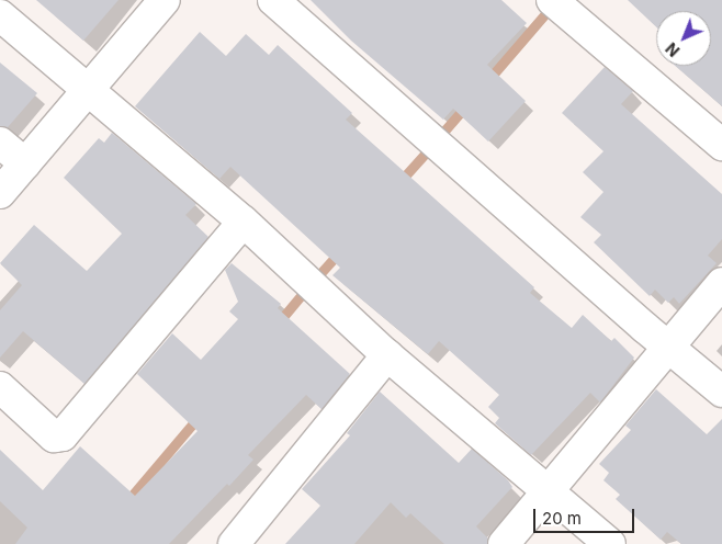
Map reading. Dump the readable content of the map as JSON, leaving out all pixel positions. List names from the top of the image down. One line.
{"scale_bar":"20 m","north":"bottom left"}
